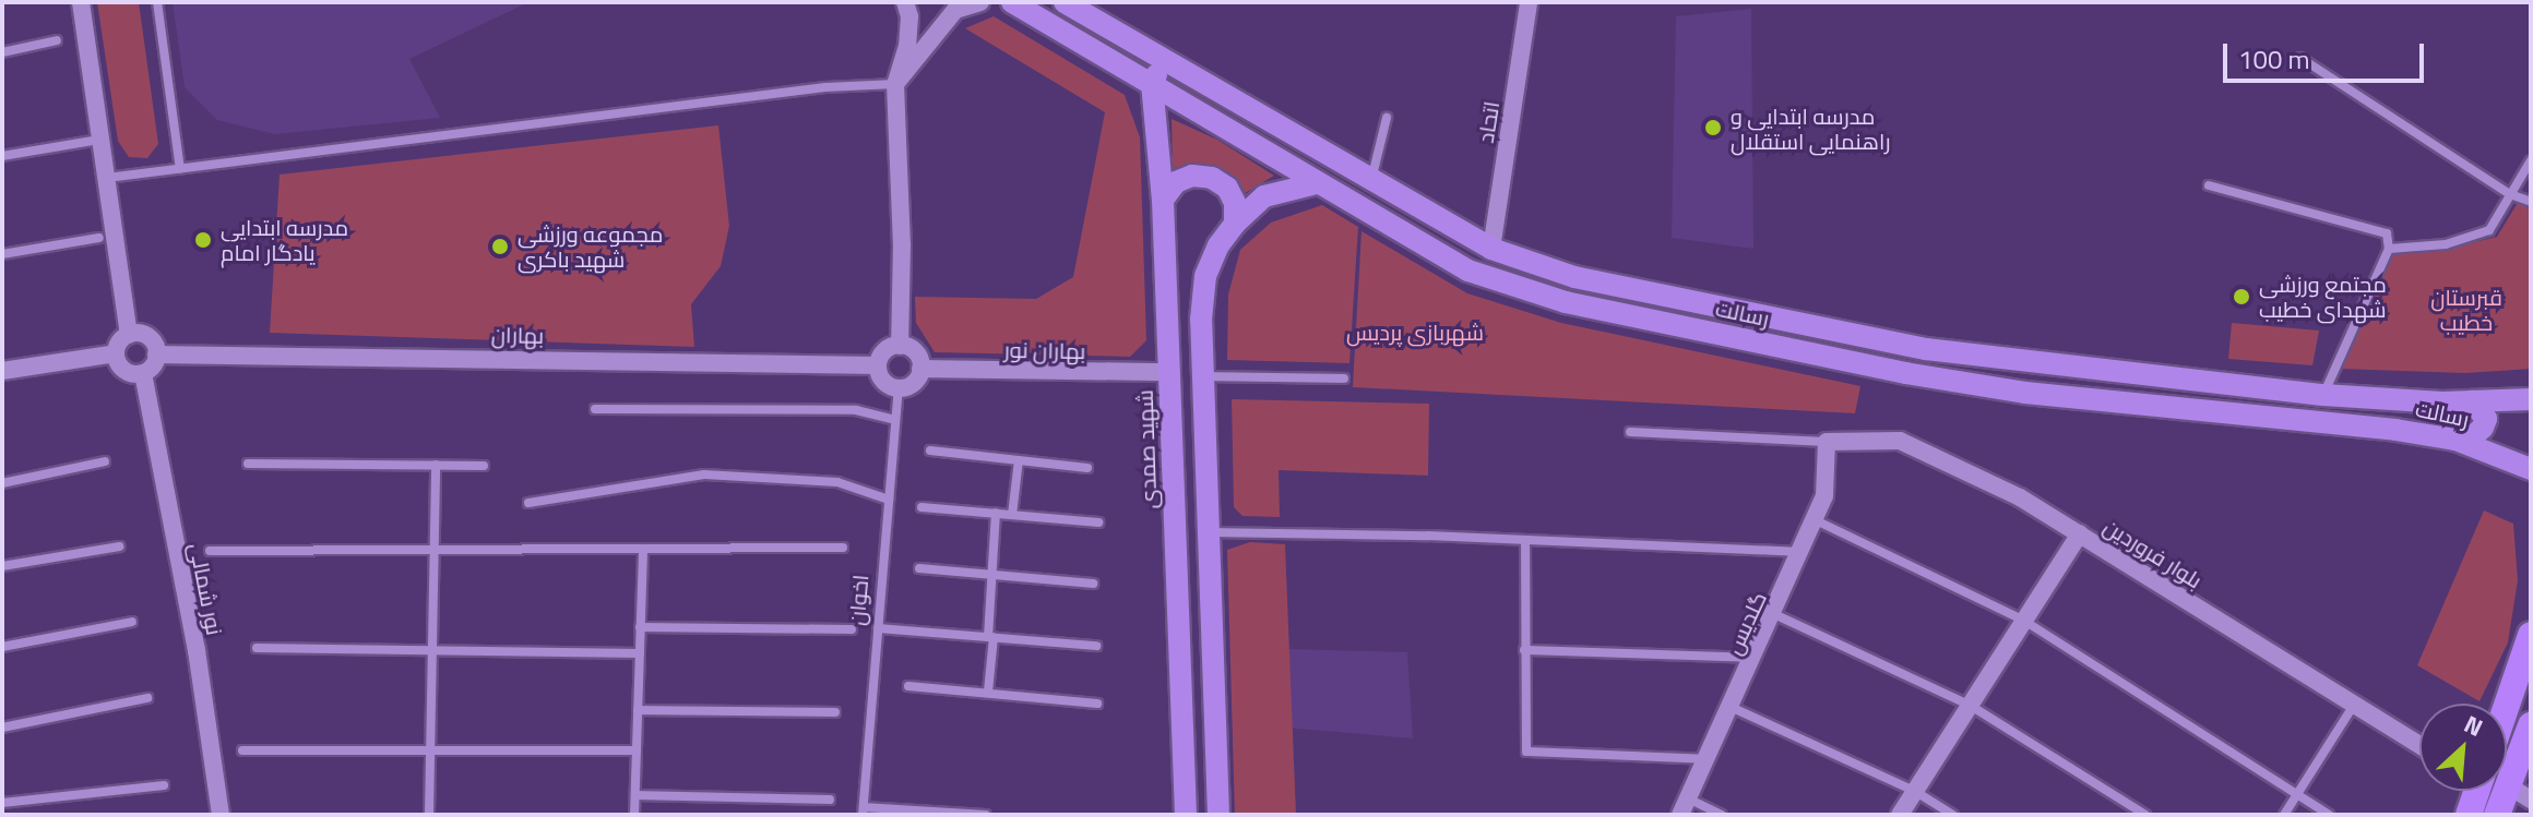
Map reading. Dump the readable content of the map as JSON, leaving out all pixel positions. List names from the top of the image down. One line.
{"streets":{"main road":["رسالت","شهید صمدی"],"street":["اتحاد","بهاران","بهاران نور","بلوار فروردین","نور شمالی","اخوان","گلدیس"]},"crossings":[["اتحاد","رسالت"],["رسالت","شهید صمدی"],["بهاران","بهاران نور"],["بهاران","نور شمالی"],["بهاران","اخوان"],["بهاران نور","شهید صمدی"],["بهاران نور","اخوان"],["بلوار فروردین","گلدیس"]],"parks":["قبرستان خطیب","شهربازی پردیس"],"places":["مدرسه ابتدایی و راهنمایی استقلال","مدرسه ابتدایی یادگار امام","مجموعه ورزشی شهید باکری","مجتمع ورزشی شهدای خطیب"],"scale_bar":"100 m","north":"top right"}
